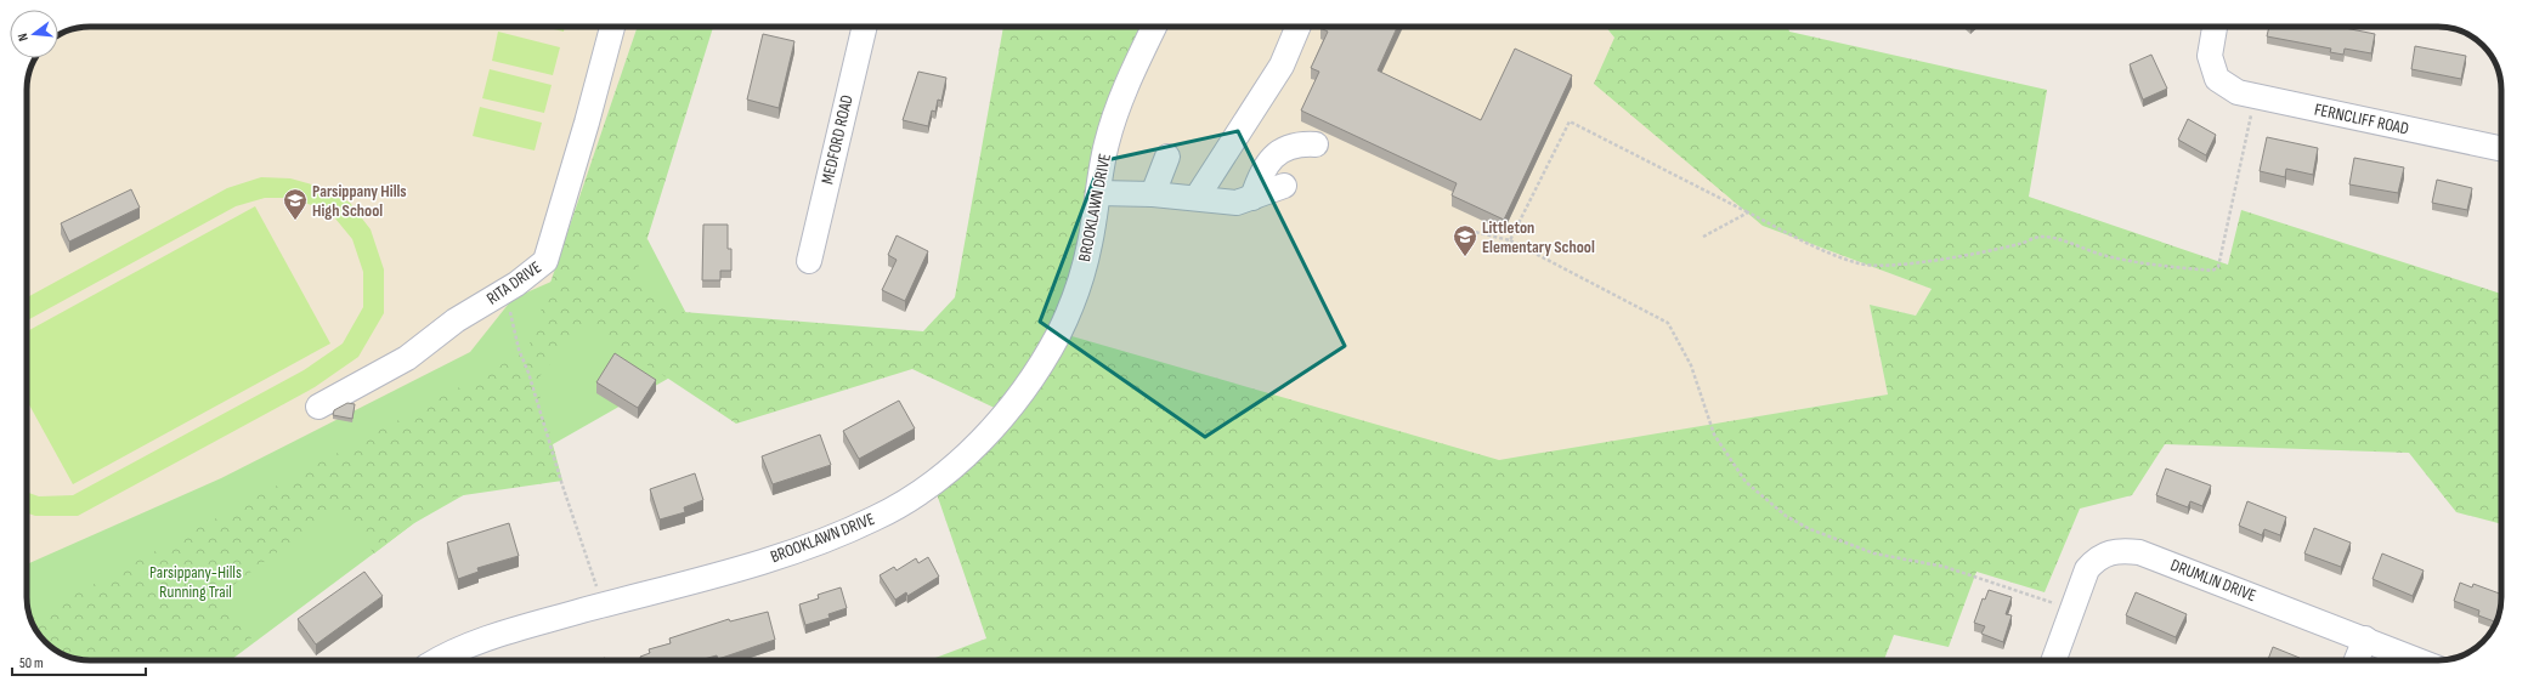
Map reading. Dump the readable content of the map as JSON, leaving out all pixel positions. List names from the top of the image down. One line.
{"streets":{"street":["FERNCLIFF ROAD","MEDFORD ROAD","BROOKLAWN DRIVE","RITA DRIVE","DRUMLIN DRIVE"]},"parks":["Parsippany-Hills Running Trail"],"places":{"school or university":["Parsippany Hills High School","Littleton Elementary School"]},"scale_bar":"50 m","north":"left"}
